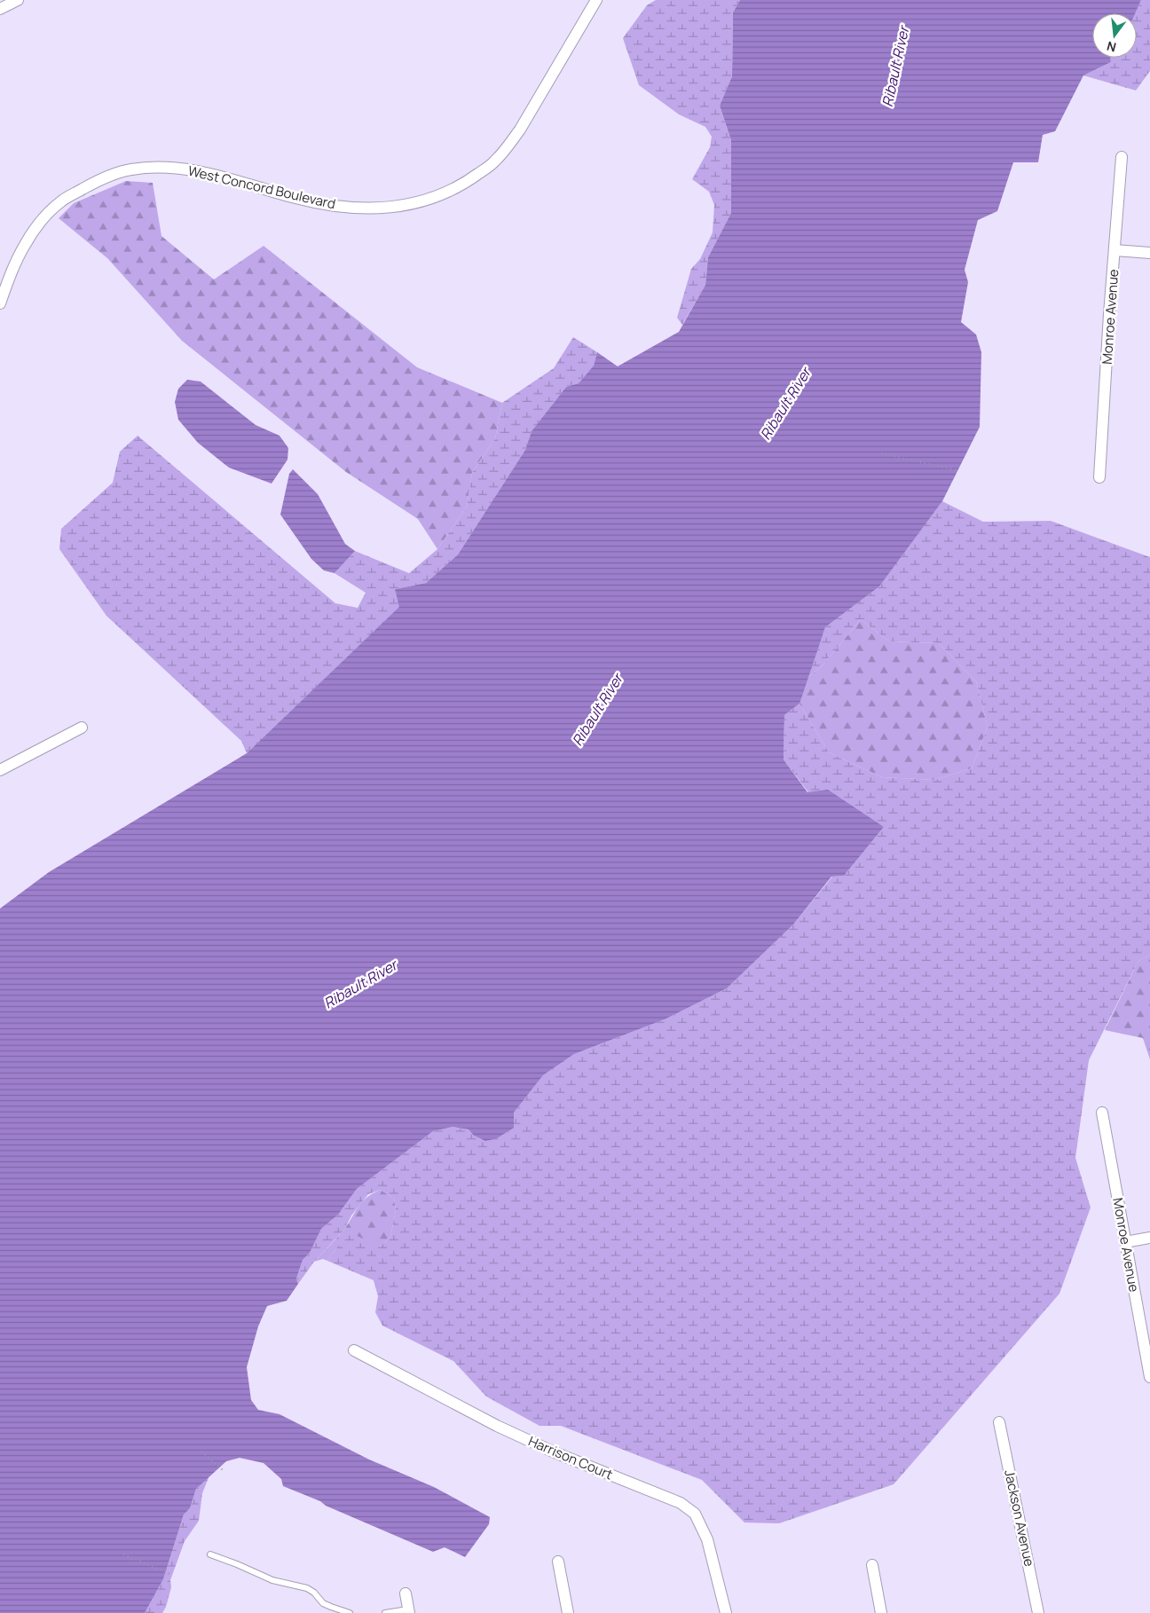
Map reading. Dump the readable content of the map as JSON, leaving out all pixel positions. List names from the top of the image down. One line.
{"streets":{"street":["West Concord Boulevard","Monroe Avenue","Harrison Court","Jackson Avenue"]},"water":["Ribault River"],"north":"bottom"}
